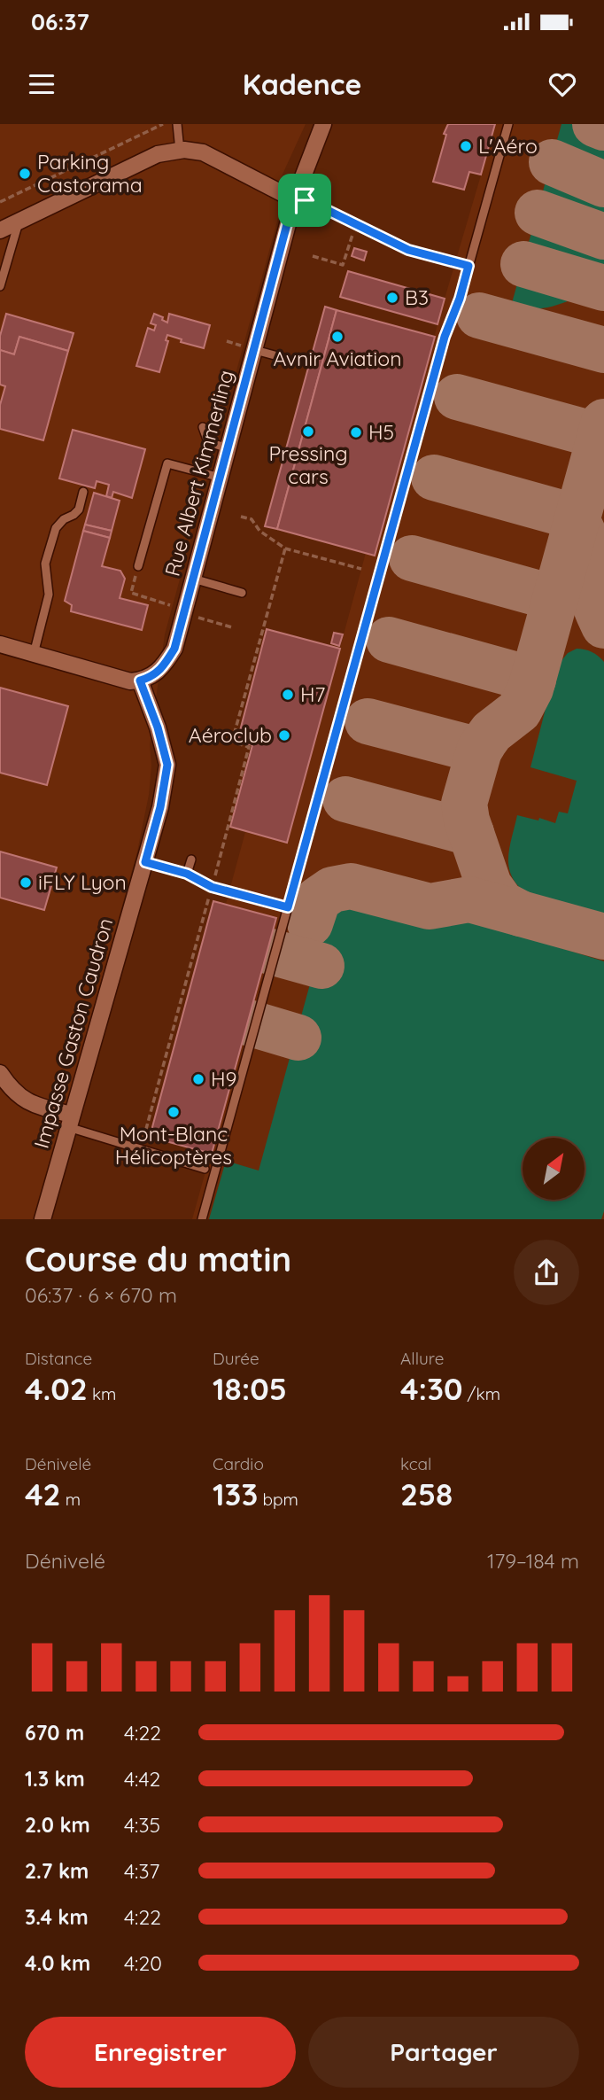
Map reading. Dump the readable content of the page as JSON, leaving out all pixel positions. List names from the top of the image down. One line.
{"streets":{"street":["Rue Albert Kimmerling","Impasse Gaston Caudron"]},"crossings":[["Rue Albert Kimmerling","Impasse Gaston Caudron"]],"places":["L'Aéro","Parking Castorama","B3","Avnir Aviation","Pressing cars","H5","H7","Aéroclub","iFLY Lyon","H9","Mont-Blanc Hélicoptères"],"north":"top right","page":{"status":"06:37","header":"Kadence","heading":["Course du matin","06:37 · 6 × 670 m"],"stats":[["Distance","4.02 km"],["Durée","18:05"],["Allure","4:30 /km"],["Dénivelé","42 m"],["Cardio","133 bpm"],["kcal","258"]],"chart":["Dénivelé","179–184 m"],"list":[{"name":"670 m","note":"4:22"},{"name":"1.3 km","note":"4:42"},{"name":"2.0 km","note":"4:35"},{"name":"2.7 km","note":"4:37"},{"name":"3.4 km","note":"4:22"},{"name":"4.0 km","note":"4:20"}],"buttons":["Enregistrer","Partager"]}}
